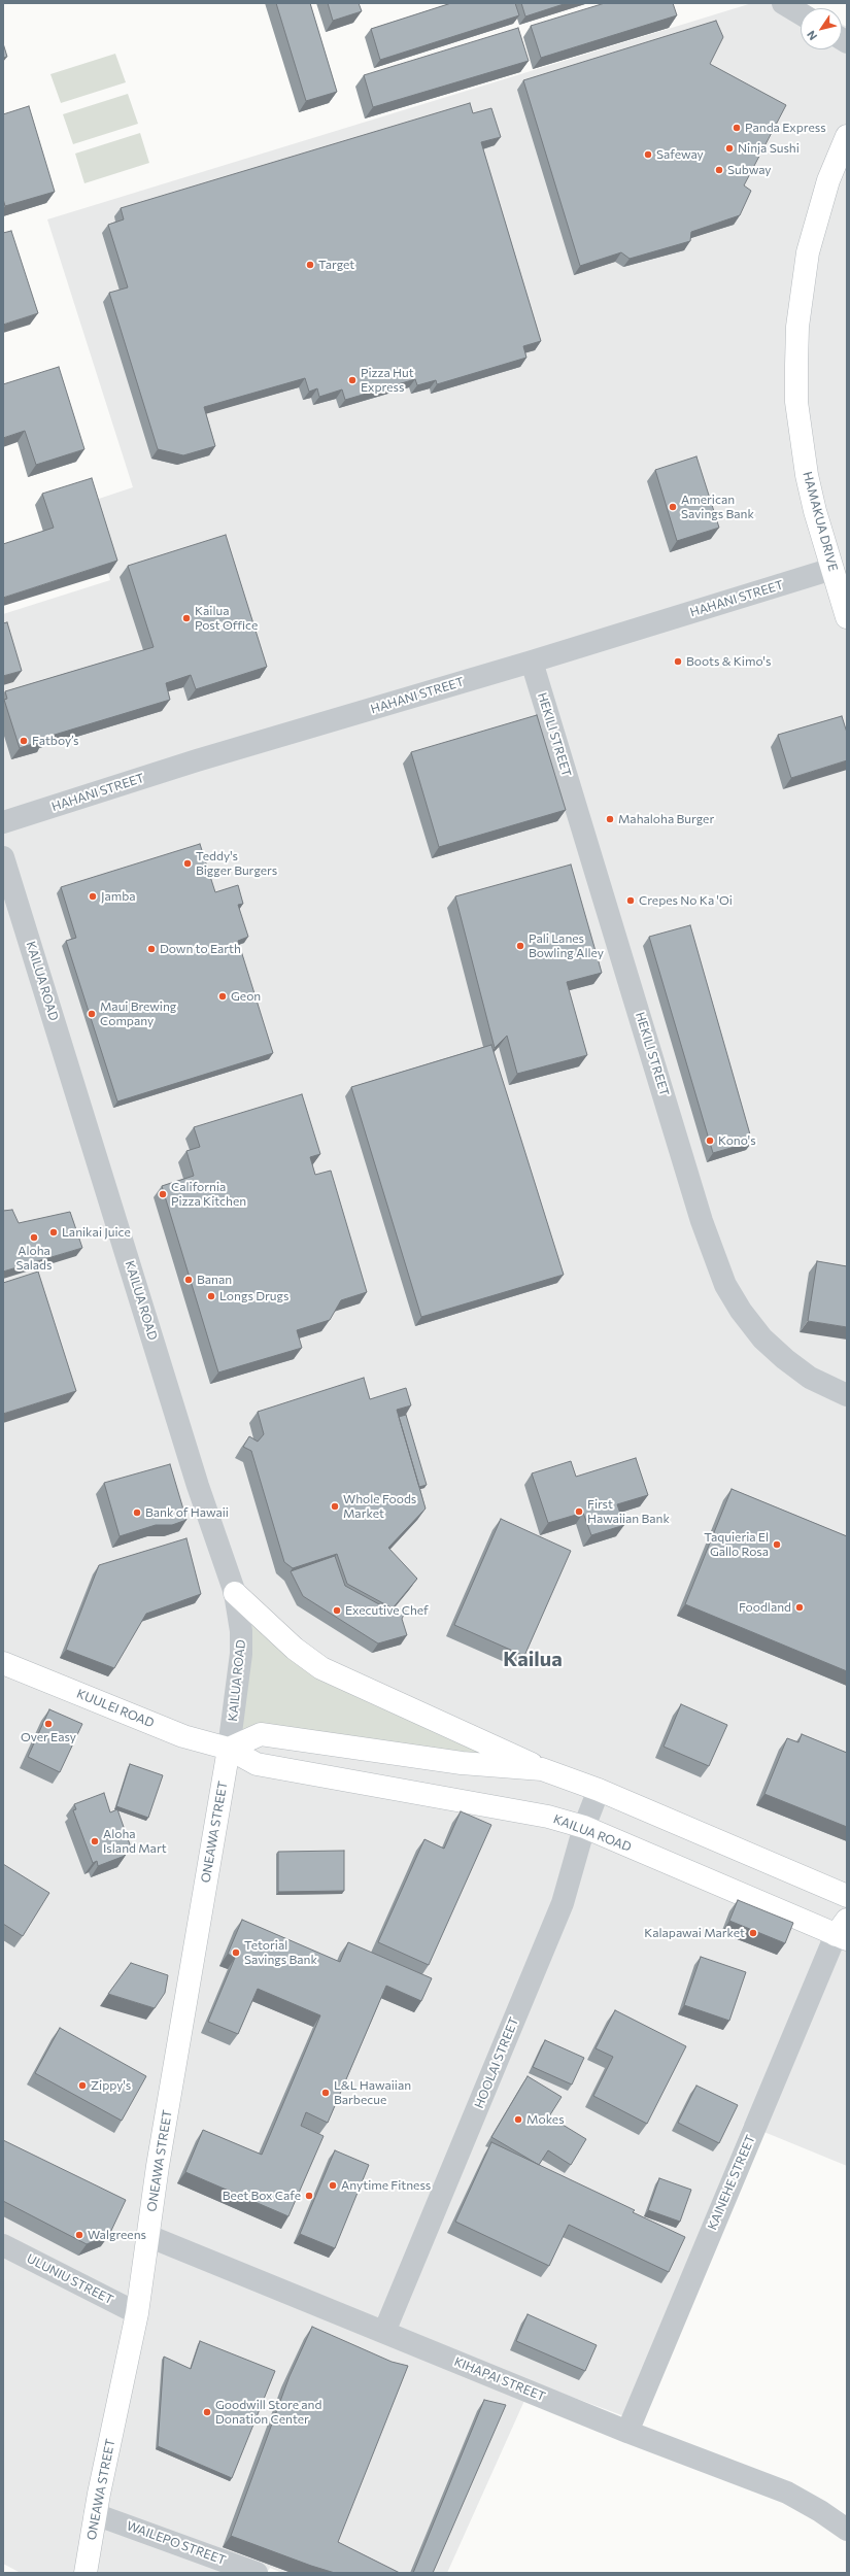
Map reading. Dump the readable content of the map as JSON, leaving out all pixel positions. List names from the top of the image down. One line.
{"streets":{"main road":["HAMAKUA DRIVE","KAILUA ROAD","KUULEI ROAD","ONEAWA STREET"],"street":["HAHANI STREET","HEKILI STREET","HOOLAI STREET","KAINEHE STREET","ULUNIU STREET","KIHAPAI STREET","WAILEPO STREET"]},"crossings":[["HAMAKUA DRIVE","HAHANI STREET"],["HAHANI STREET","HEKILI STREET"],["KAILUA ROAD","KUULEI ROAD"],["KAILUA ROAD","ONEAWA STREET"],["KAILUA ROAD","HOOLAI STREET"],["KAILUA ROAD","KAINEHE STREET"],["KUULEI ROAD","ONEAWA STREET"],["ONEAWA STREET","ULUNIU STREET"],["ONEAWA STREET","KIHAPAI STREET"],["ONEAWA STREET","WAILEPO STREET"],["HOOLAI STREET","KIHAPAI STREET"],["KAINEHE STREET","KIHAPAI STREET"]],"districts":["Kailua"],"places":["Panda Express","Ninja Sushi","Safeway","Subway","Target","Pizza Hut Express","American Savings Bank","Kailua Post Office","Boots & Kimo's","Fatboy’s","Mahaloha Burger","Teddy's Bigger Burgers","Jamba","Crepes No Ka 'Oi","Pali Lanes Bowling Alley","Down to Earth","Geon","Maui Brewing Company","Kono's","California Pizza Kitchen","Lanikai Juice","Aloha Salads","Banan","Longs Drugs","Whole Foods Market","First Hawaiian Bank","Bank of Hawaii","Taquieria El Gallo Rosa","Foodland","Executive Chef","Over Easy","Aloha Island Mart","Kalapawai Market","Tetorial Savings Bank","Zippy's","L&L Hawaiian Barbecue","Mokes","Anytime Fitness","Beet Box Cafe","Walgreens","Goodwill Store and Donation Center"],"north":"bottom left"}
